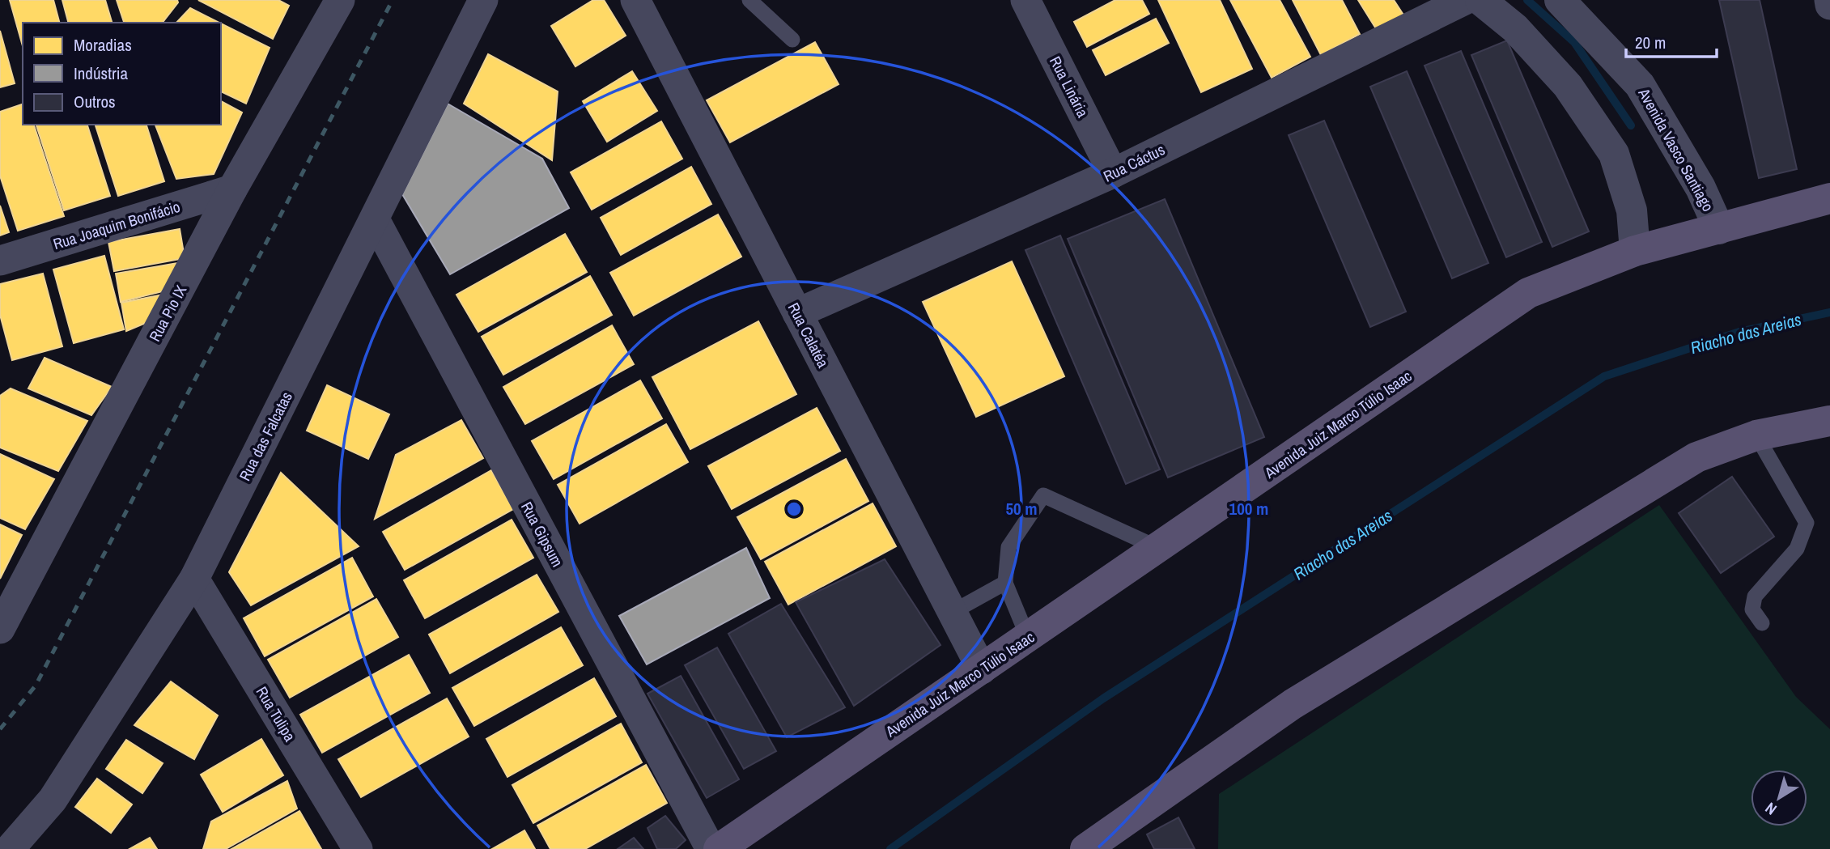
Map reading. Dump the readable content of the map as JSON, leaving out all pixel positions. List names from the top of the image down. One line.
{"streets":{"main road":["Avenida Juiz Marco Túlio Isaac"],"street":["Rua Linária","Avenida Vasco Santiago","Rua Cáctus","Rua Joaquim Bonifácio","Rua Pio IX","Rua Calatéa","Rua das Falcatas","Rua Gipsum","Rua Tulipa"]},"crossings":[["Rua Linária","Rua Cáctus"],["Avenida Vasco Santiago","Avenida Juiz Marco Túlio Isaac"],["Rua Cáctus","Rua Calatéa"],["Rua Joaquim Bonifácio","Rua Pio IX"],["Rua Calatéa","Avenida Juiz Marco Túlio Isaac"],["Rua das Falcatas","Rua Gipsum"],["Rua das Falcatas","Rua Tulipa"]],"water":["Riacho das Areias"],"legend":["Moradias","Indústria","Outros"],"scale_bar":"20 m","north":"bottom left","rings":["50 m","100 m"]}
